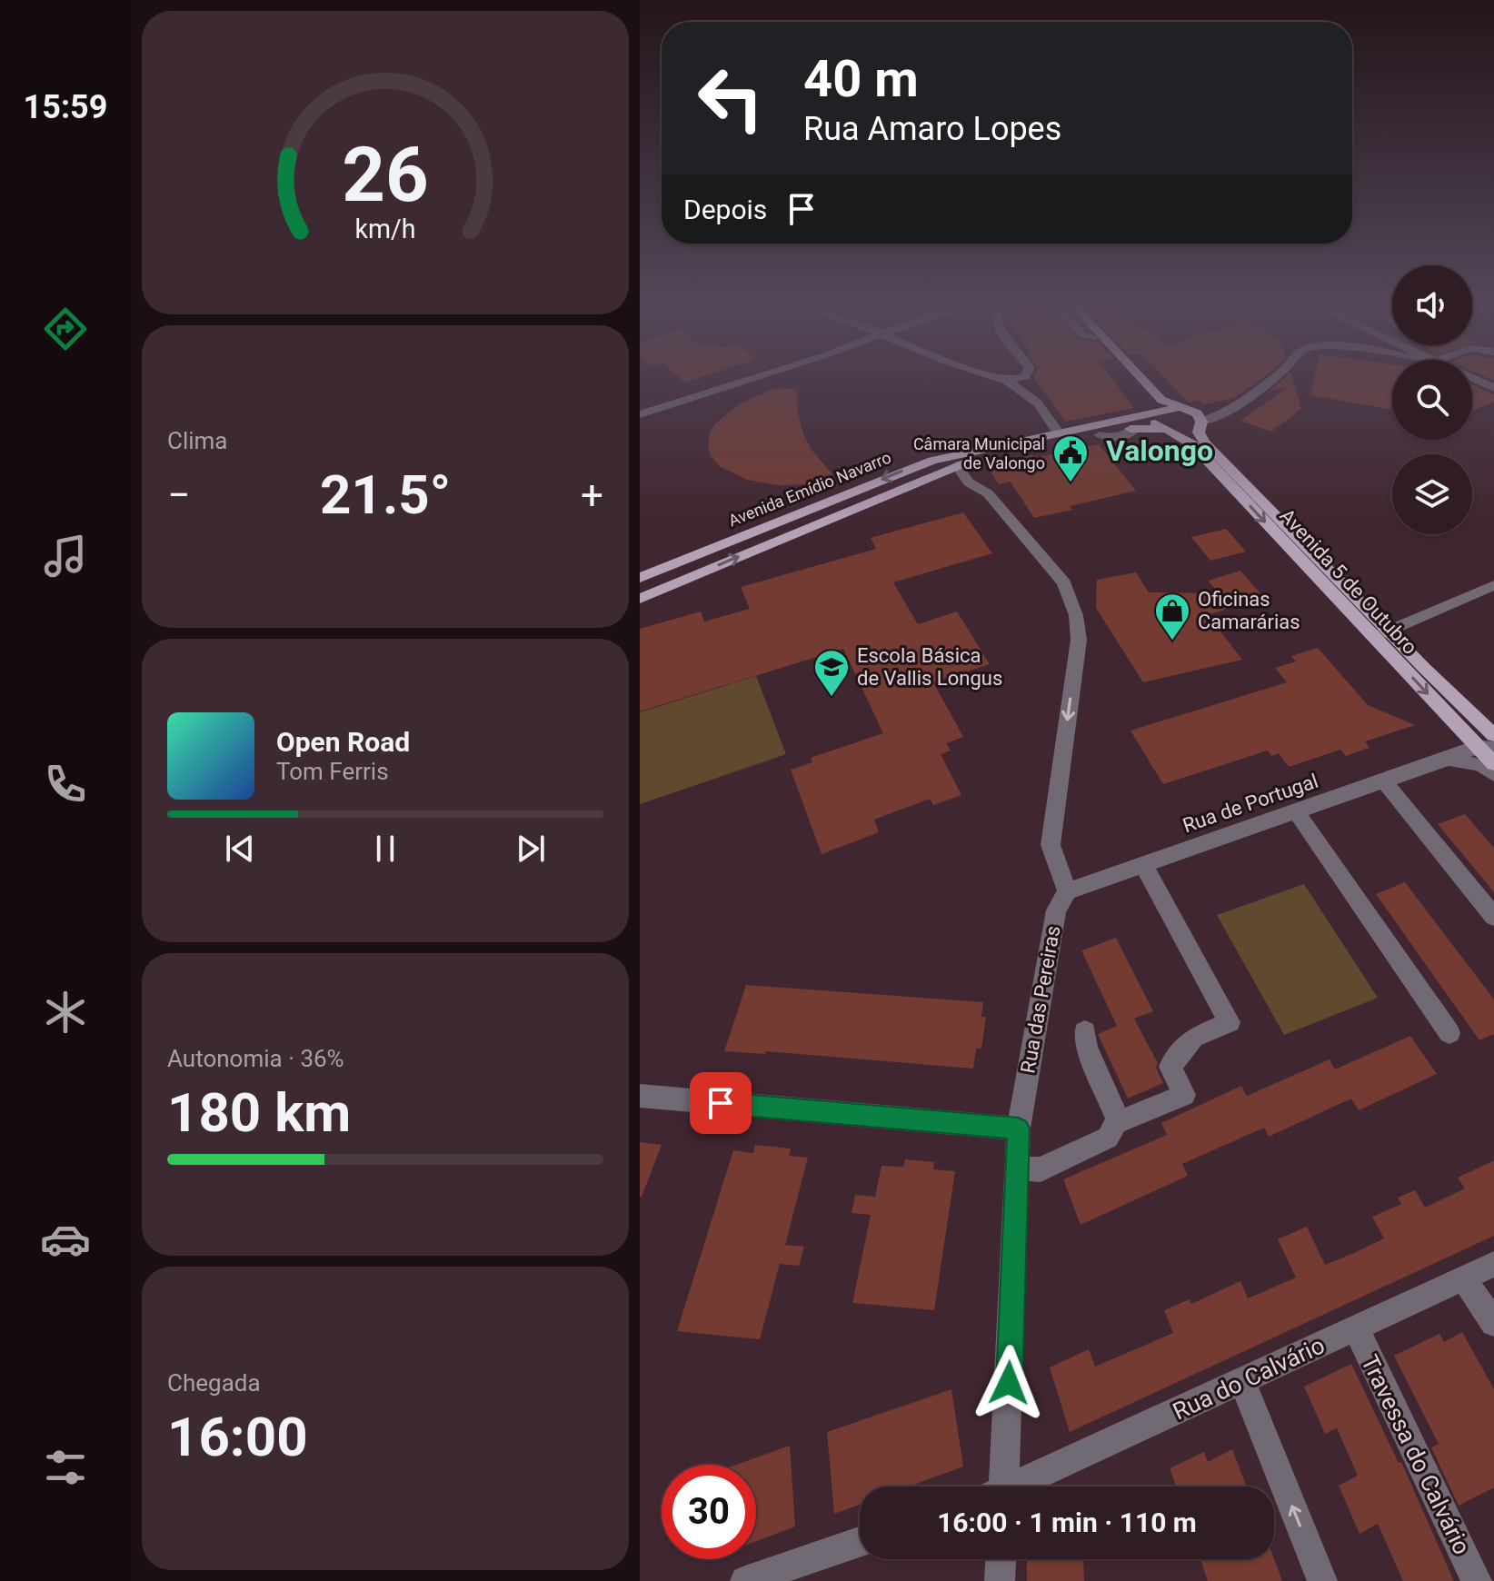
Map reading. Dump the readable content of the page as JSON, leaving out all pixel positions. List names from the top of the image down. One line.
{"streets":{"main road":["Avenida Emídio Navarro","Avenida 5 de Outubro"],"street":["Rua de Portugal","Rua das Pereiras","Rua do Calvário","Travessa do Calvário"]},"crossings":[["Avenida 5 de Outubro","Rua de Portugal"],["Rua de Portugal","Rua das Pereiras"],["Rua do Calvário","Travessa do Calvário"]],"districts":["Valongo"],"places":{"public building":["Câmara Municipal de Valongo"],"shop":["Oficinas Camarárias"],"school or university":["Escola Básica de Vallis Longus"]},"page":{"tabs":"15:59","turn":["40 m","Rua Amaro Lopes"],"then":"Depois","tile":["Clima",["Autonomia · 36%","180 km"],["Chegada","16:00"]],"heat":["−","21.5°","+"],"song":["Open Road","Tom Ferris"],"limit":"30","trip":"16:00 · 1 min · 110 m","gauge":["26","km/h"]}}
